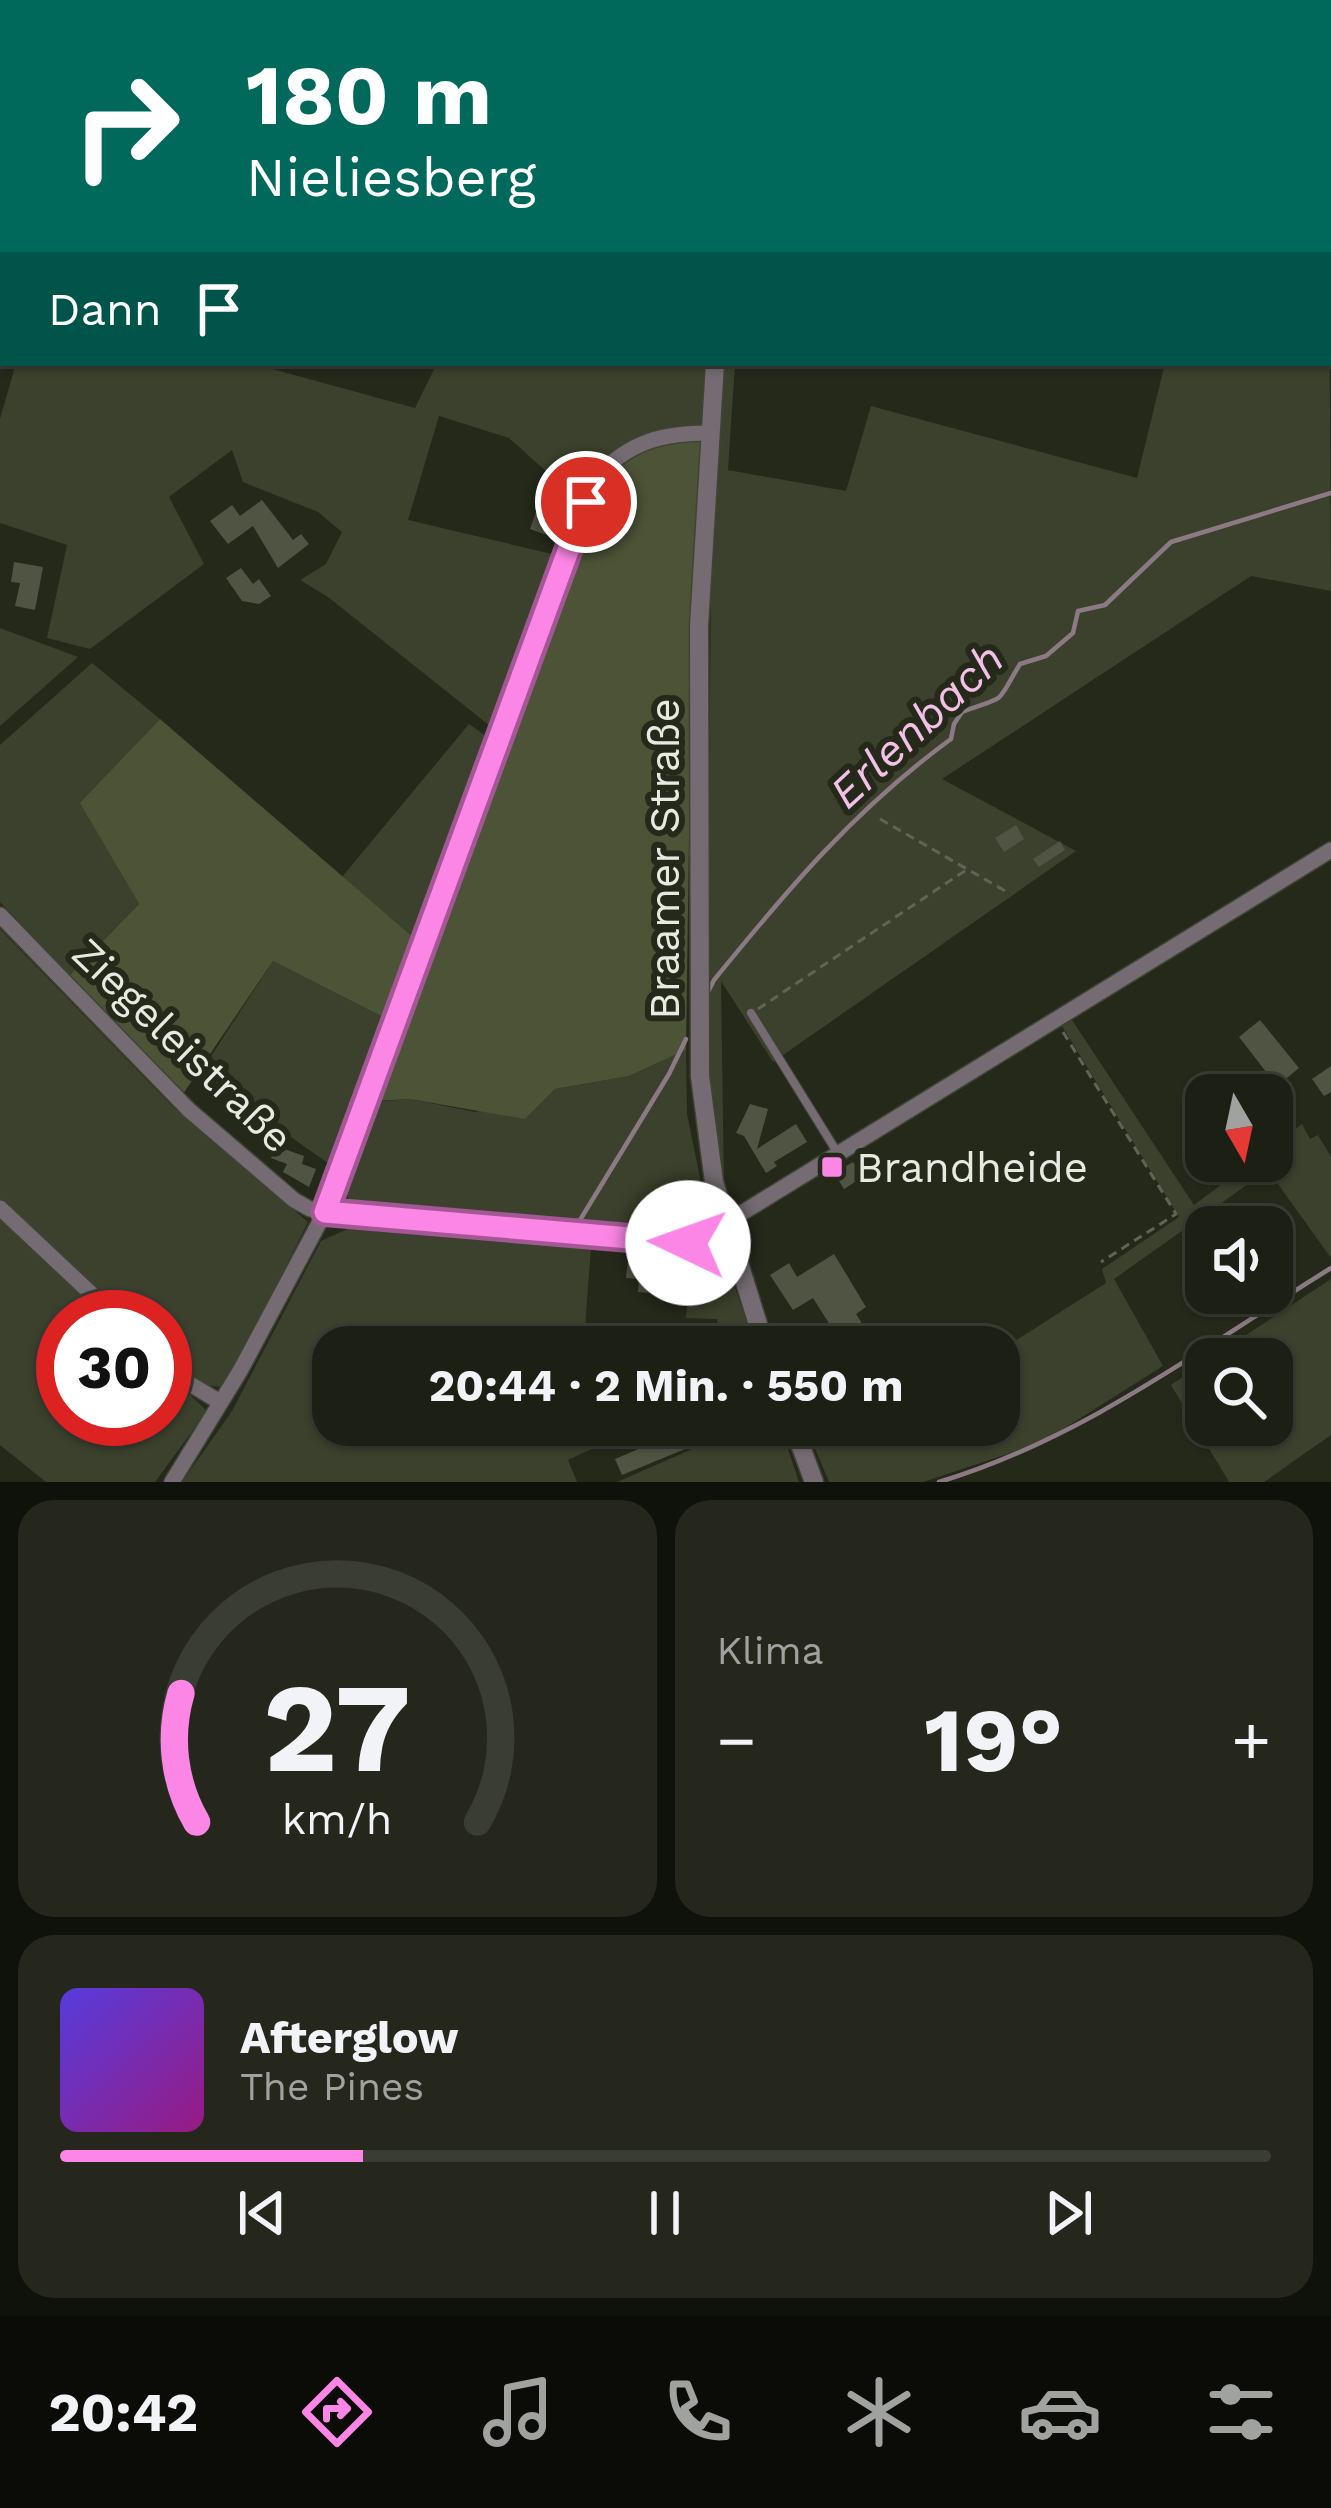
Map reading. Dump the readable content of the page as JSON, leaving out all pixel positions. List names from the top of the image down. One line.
{"streets":{"street":["Braamer Straße","Ziegeleistraße"]},"water":["Erlenbach"],"places":{"transit":["Brandheide"]},"north":"bottom","page":{"turn":["180 m","Nieliesberg"],"then":"Dann","limit":"30","trip":"20:44 · 2 Min. · 550 m","tile":"Klima","heat":["−","19°","+"],"song":["Afterglow","The Pines"],"tabs":"20:42","gauge":["27","km/h"]}}
